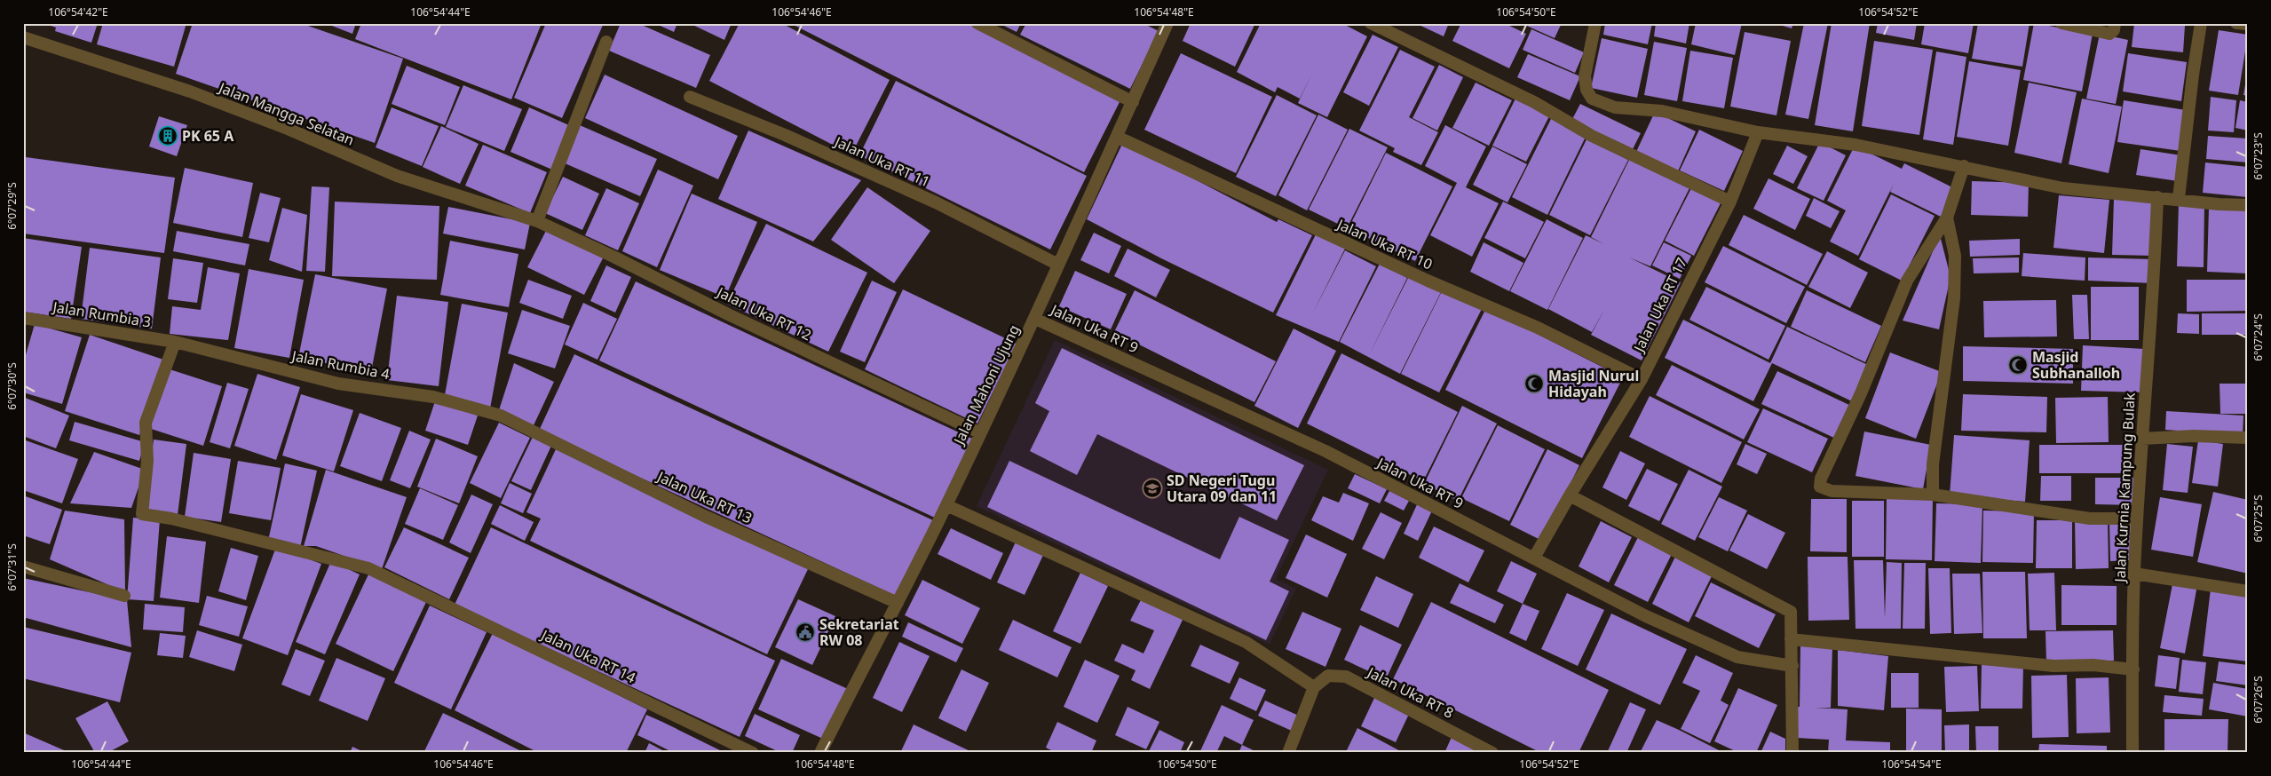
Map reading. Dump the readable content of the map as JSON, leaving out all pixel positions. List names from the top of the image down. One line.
{"streets":{"street":["Jalan Mangga Selatan","Jalan Uka RT 11","Jalan Uka RT 10","Jalan Uka RT 17","Jalan Uka RT 12","Jalan Rumbia 3","Jalan Uka RT 9","Jalan Rumbia 4","Jalan Mahoni Ujung","Jalan Kurnia Kampung Bulak","Jalan Uka RT 13","Jalan Uka RT 14","Jalan Uka RT 8"]},"crossings":[["Jalan Mangga Selatan","Jalan Uka RT 12"],["Jalan Uka RT 11","Jalan Mahoni Ujung"],["Jalan Uka RT 10","Jalan Uka RT 17"],["Jalan Uka RT 10","Jalan Mahoni Ujung"],["Jalan Uka RT 17","Jalan Uka RT 9"],["Jalan Uka RT 12","Jalan Mahoni Ujung"],["Jalan Rumbia 3","Jalan Rumbia 4"],["Jalan Rumbia 3","Jalan Uka RT 14"],["Jalan Uka RT 9","Jalan Mahoni Ujung"],["Jalan Rumbia 4","Jalan Uka RT 13"],["Jalan Rumbia 4","Jalan Uka RT 14"],["Jalan Mahoni Ujung","Jalan Uka RT 13"]],"places":{"building":["PK 65 A"],"mosque":["Masjid Subhanalloh","Masjid Nurul Hidayah"],"school or university":["SD Negeri Tugu Utara 09 dan 11"],"public building":["Sekretariat RW 08"]},"coordinates":["106°54'42\"E","106°54'44\"E","106°54'46\"E","106°54'48\"E","106°54'50\"E","106°54'52\"E","6°07'23\"S","6°07'29\"S","6°07'24\"S","6°07'30\"S","6°07'25\"S","6°07'31\"S","6°07'26\"S","106°54'54\"E"]}
